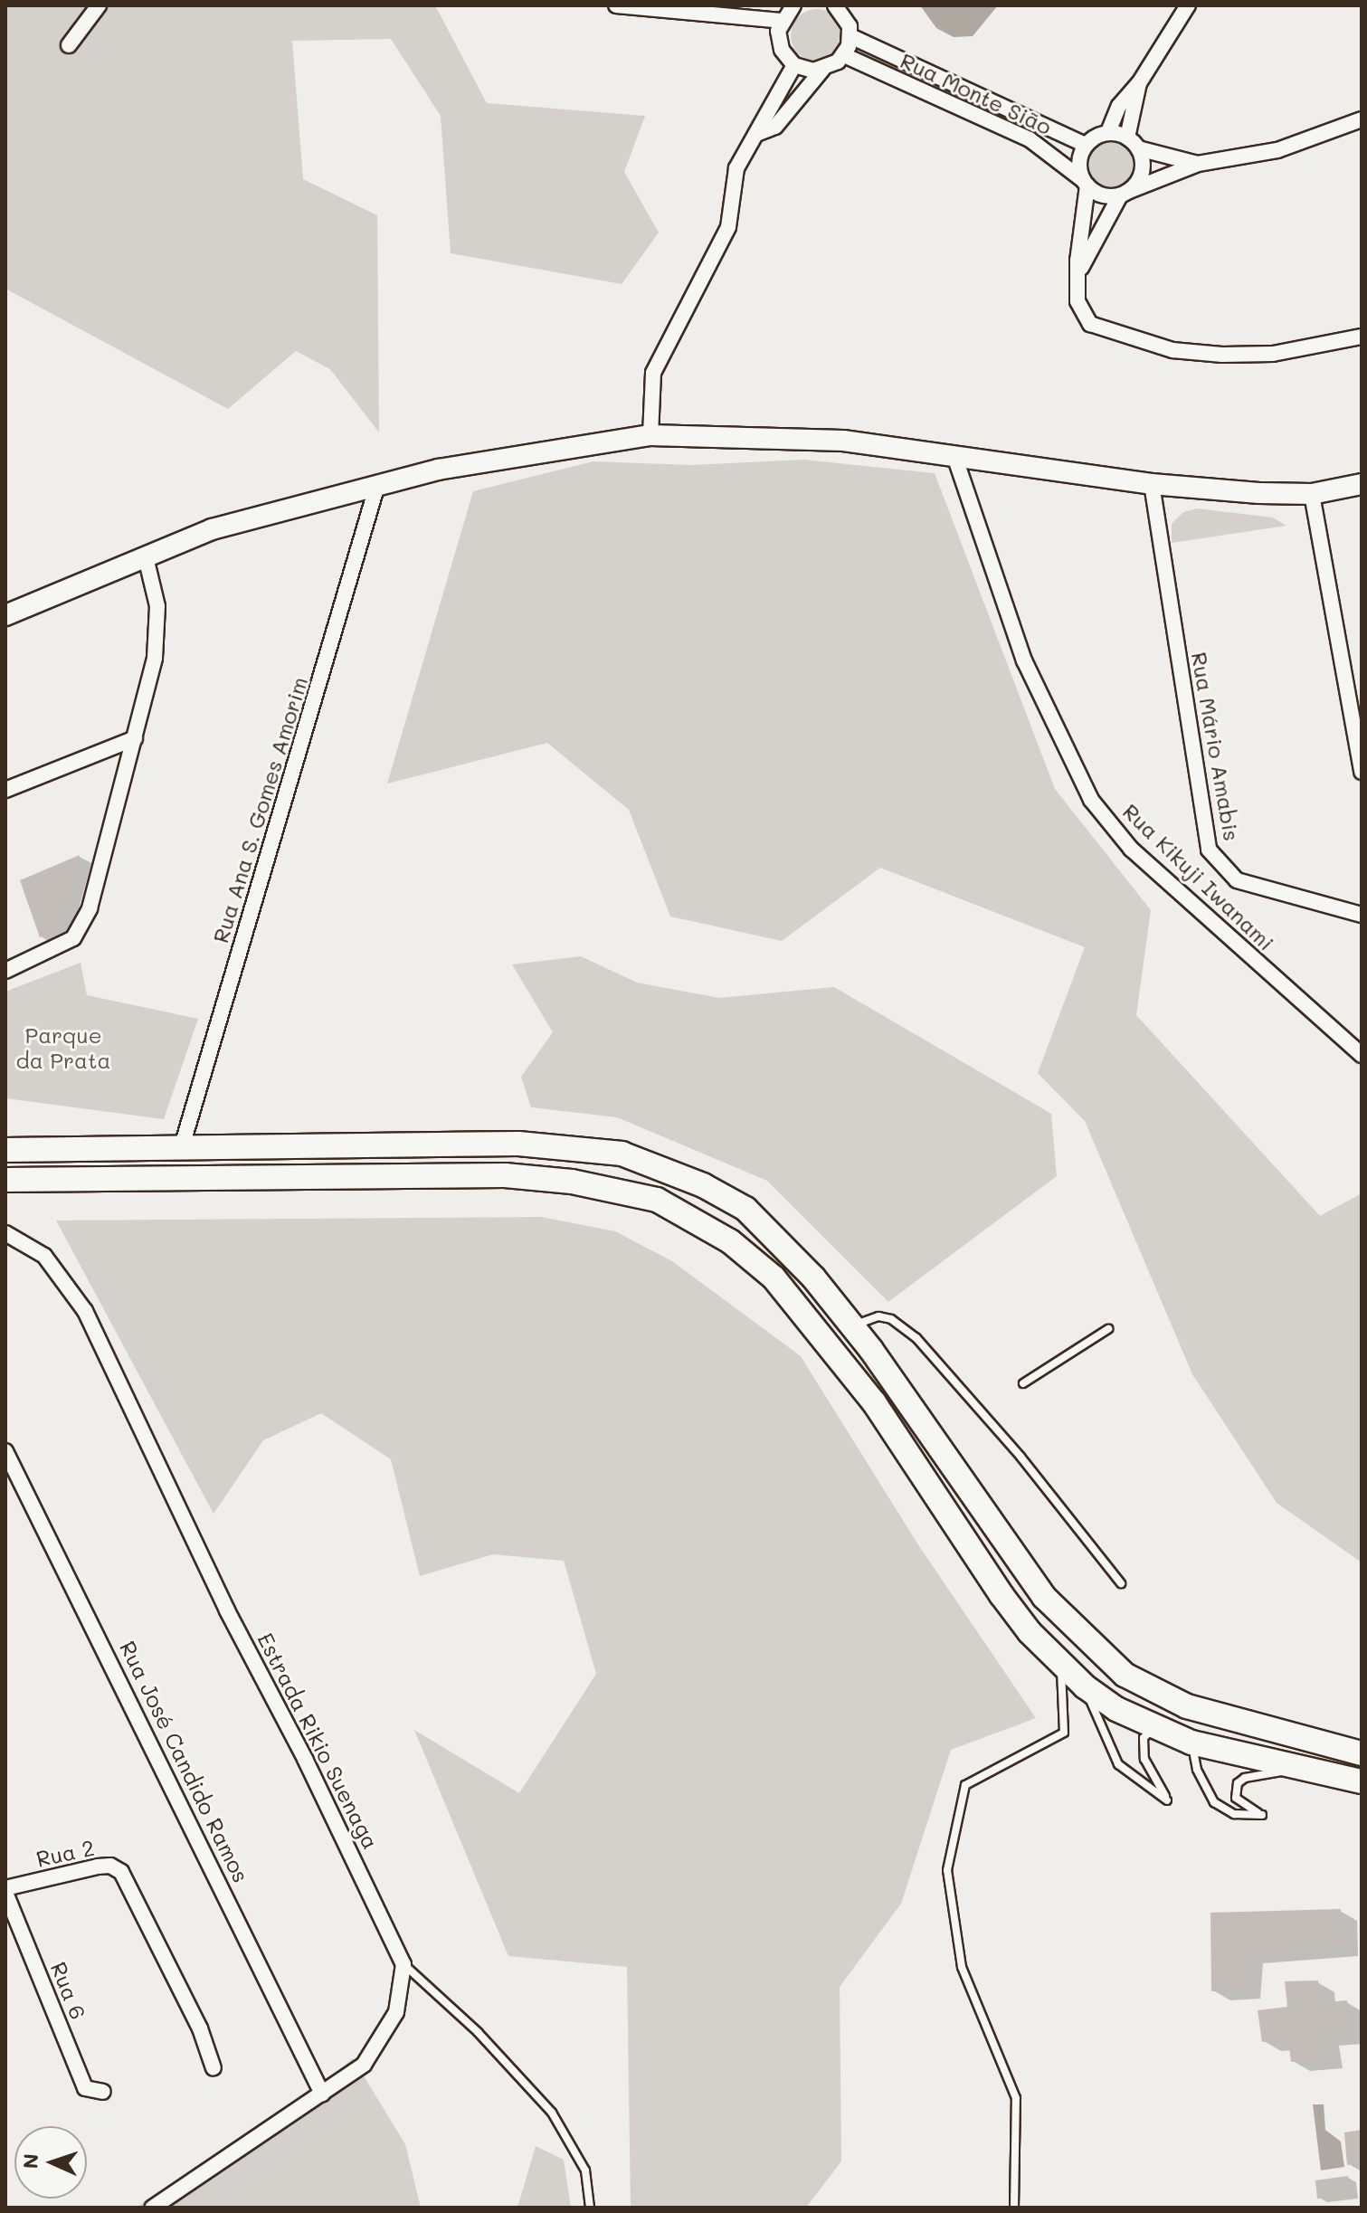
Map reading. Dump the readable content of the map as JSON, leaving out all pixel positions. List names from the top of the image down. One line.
{"streets":{"street":["Rua Monte Sião","Rua Mário Amabis","Rua Ana S. Gomes Amorim","Rua Kikuji Iwanami","Estrada Rikio Suenaga","Rua José Candido Ramos","Rua 2","Rua 6"]},"crossings":[["Rua 2","Rua 6"]],"parks":["Parque da Prata"],"north":"left"}
